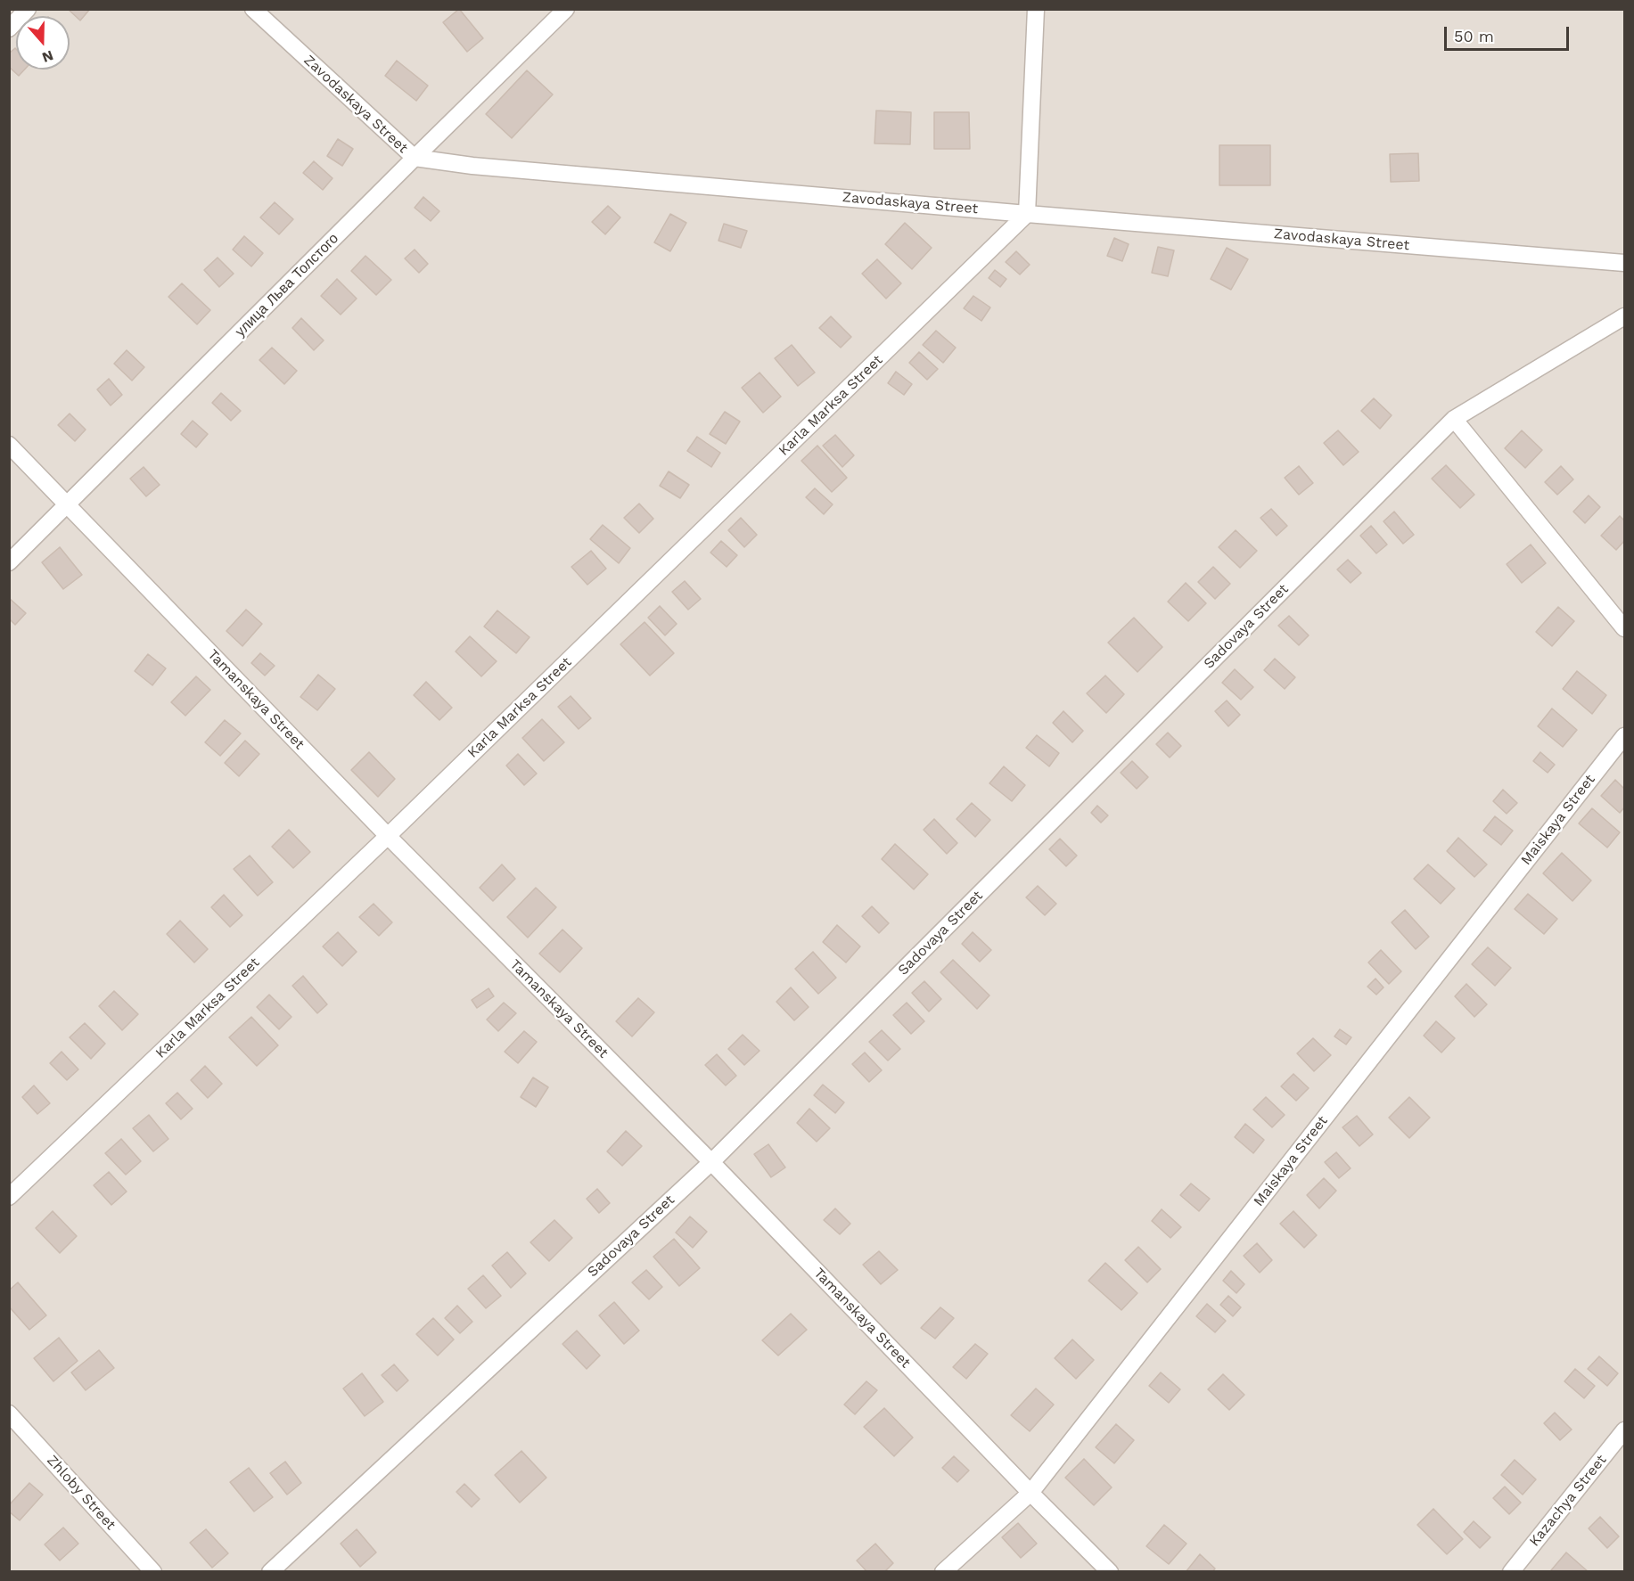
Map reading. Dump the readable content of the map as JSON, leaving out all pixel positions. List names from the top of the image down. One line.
{"streets":{"street":["Zavodaskaya Street","улица Льва Толстого","Karla Marksa Street","Sadovaya Street","Tamanskaya Street","Maiskaya Street","Zhloby Street","Kazachya Street"]},"crossings":[["Zavodaskaya Street","улица Льва Толстого"],["Zavodaskaya Street","Karla Marksa Street"],["улица Льва Толстого","Tamanskaya Street"],["Karla Marksa Street","Tamanskaya Street"],["Sadovaya Street","Tamanskaya Street"],["Tamanskaya Street","Maiskaya Street"]],"scale_bar":"50 m","north":"bottom"}
